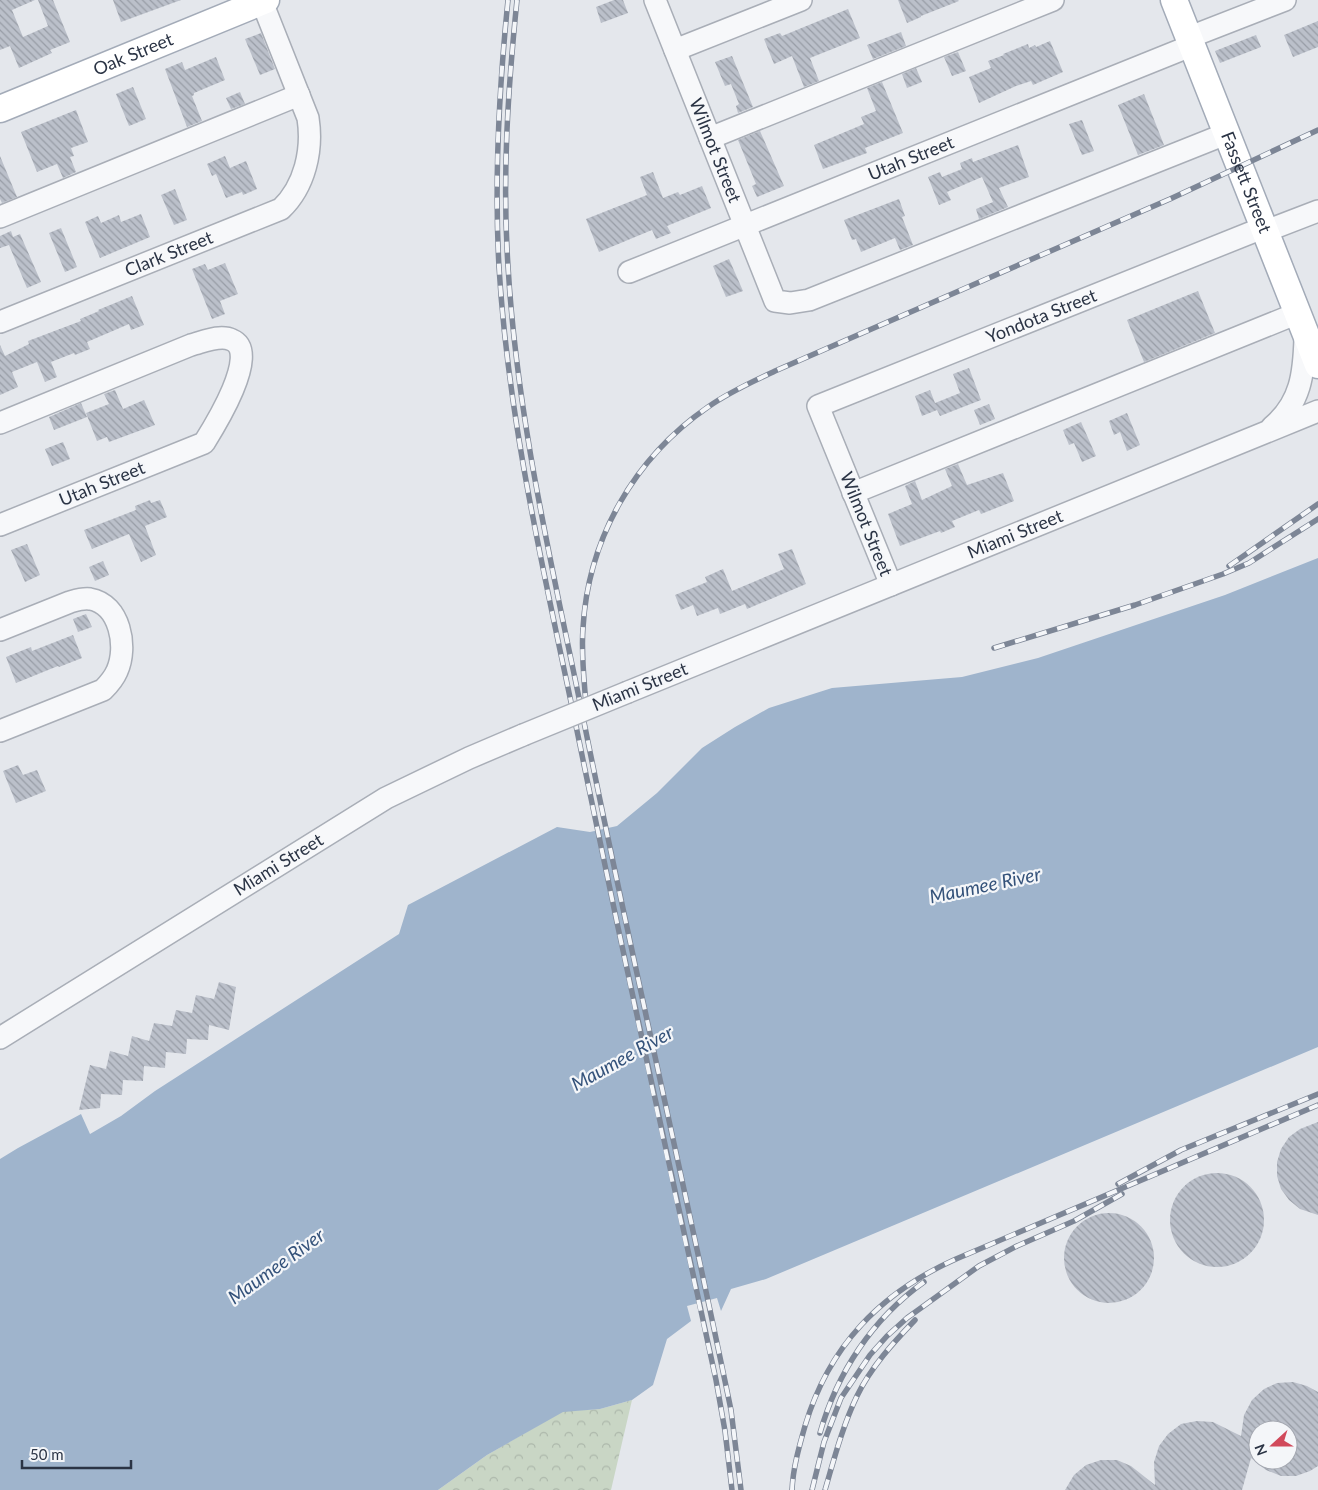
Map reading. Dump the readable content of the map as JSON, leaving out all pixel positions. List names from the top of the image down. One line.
{"streets":{"main road":["Oak Street","Fassett Street"],"street":["Wilmot Street","Utah Street","Clark Street","Yondota Street","Miami Street"]},"crossings":[["Oak Street","Clark Street"],["Wilmot Street","Utah Street"],["Wilmot Street","Fassett Street"],["Wilmot Street","Yondota Street"],["Wilmot Street","Miami Street"],["Utah Street","Fassett Street"],["Fassett Street","Yondota Street"]],"water":["Maumee River"],"scale_bar":"50 m","north":"left"}
